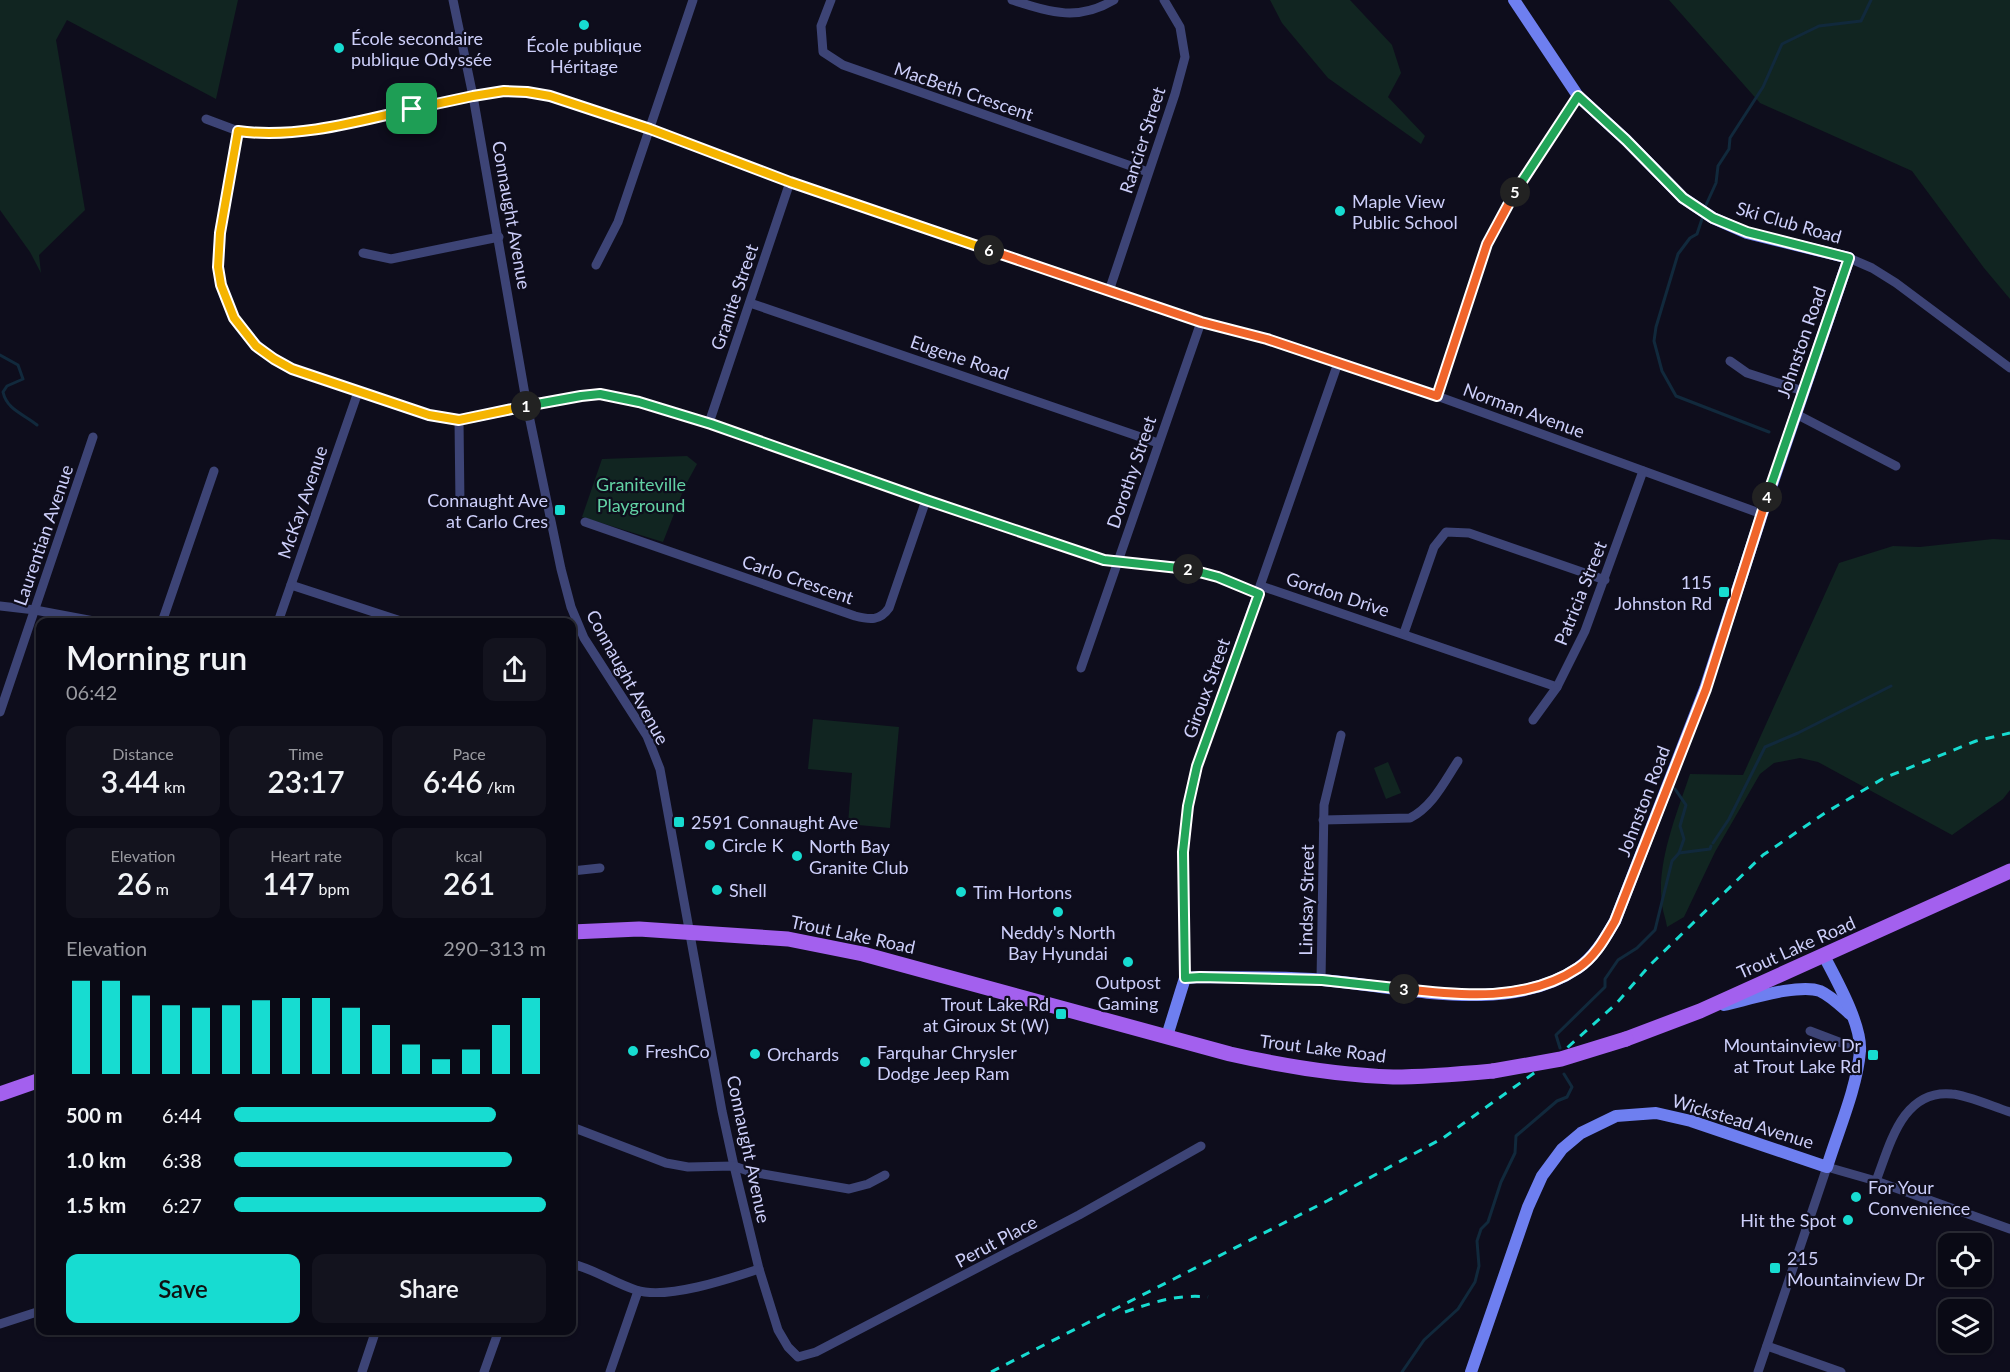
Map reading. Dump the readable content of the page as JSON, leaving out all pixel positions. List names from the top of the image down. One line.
{"streets":{"main road":["Trout Lake Road"],"street":["MacBeth Crescent","Rancier Street","Connaught Avenue","Ski Club Road","Granite Street","Johnston Road","Eugene Road","Norman Avenue","Dorothy Street","McKay Avenue","Laurentian Avenue","Carlo Crescent","Patricia Street","Gordon Drive","Giroux Street","Lindsay Street","Wickstead Avenue","Perut Place"]},"crossings":[["MacBeth Crescent","Rancier Street"],["Rancier Street","Norman Avenue"],["Connaught Avenue","Norman Avenue"],["Connaught Avenue","Gordon Drive"],["Connaught Avenue","Trout Lake Road"],["Connaught Avenue","Perut Place"],["Ski Club Road","Johnston Road"],["Granite Street","Eugene Road"],["Granite Street","Norman Avenue"],["Granite Street","Gordon Drive"],["Johnston Road","Norman Avenue"],["Johnston Road","Giroux Street"],["Johnston Road","Lindsay Street"],["Eugene Road","Dorothy Street"],["Norman Avenue","Dorothy Street"],["Norman Avenue","Patricia Street"],["Norman Avenue","Gordon Drive"],["Norman Avenue","Giroux Street"],["Dorothy Street","Gordon Drive"],["McKay Avenue","Gordon Drive"],["Carlo Crescent","Gordon Drive"],["Patricia Street","Gordon Drive"],["Gordon Drive","Giroux Street"],["Giroux Street","Trout Lake Road"]],"parks":["Graniteville Playground"],"places":{"other":["École publique Héritage","École secondaire publique Odyssée","Maple View Public School","Circle K","North Bay Granite Club","Shell","Tim Hortons","Neddy's North Bay Hyundai","Outpost Gaming","FreshCo","Orchards","Farquhar Chrysler Dodge Jeep Ram","For Your Convenience","Hit the Spot"],"transit":["Connaught Ave at Carlo Cres","115 Johnston Rd","2591 Connaught Ave","Trout Lake Rd at Giroux St (W)","Mountainview Dr at Trout Lake Rd","215 Mountainview Dr"]},"page":{"pins":["5","6","1","4","2","3"],"heading":["Morning run","06:42"],"stats":[["Distance","3.44 km"],["Time","23:17"],["Pace","6:46 /km"],["Elevation","26 m"],["Heart rate","147 bpm"],["kcal","261"]],"chart":["Elevation","290–313 m"],"list":[{"name":"500 m","note":"6:44"},{"name":"1.0 km","note":"6:38"},{"name":"1.5 km","note":"6:27"}],"buttons":["Save","Share"]}}
